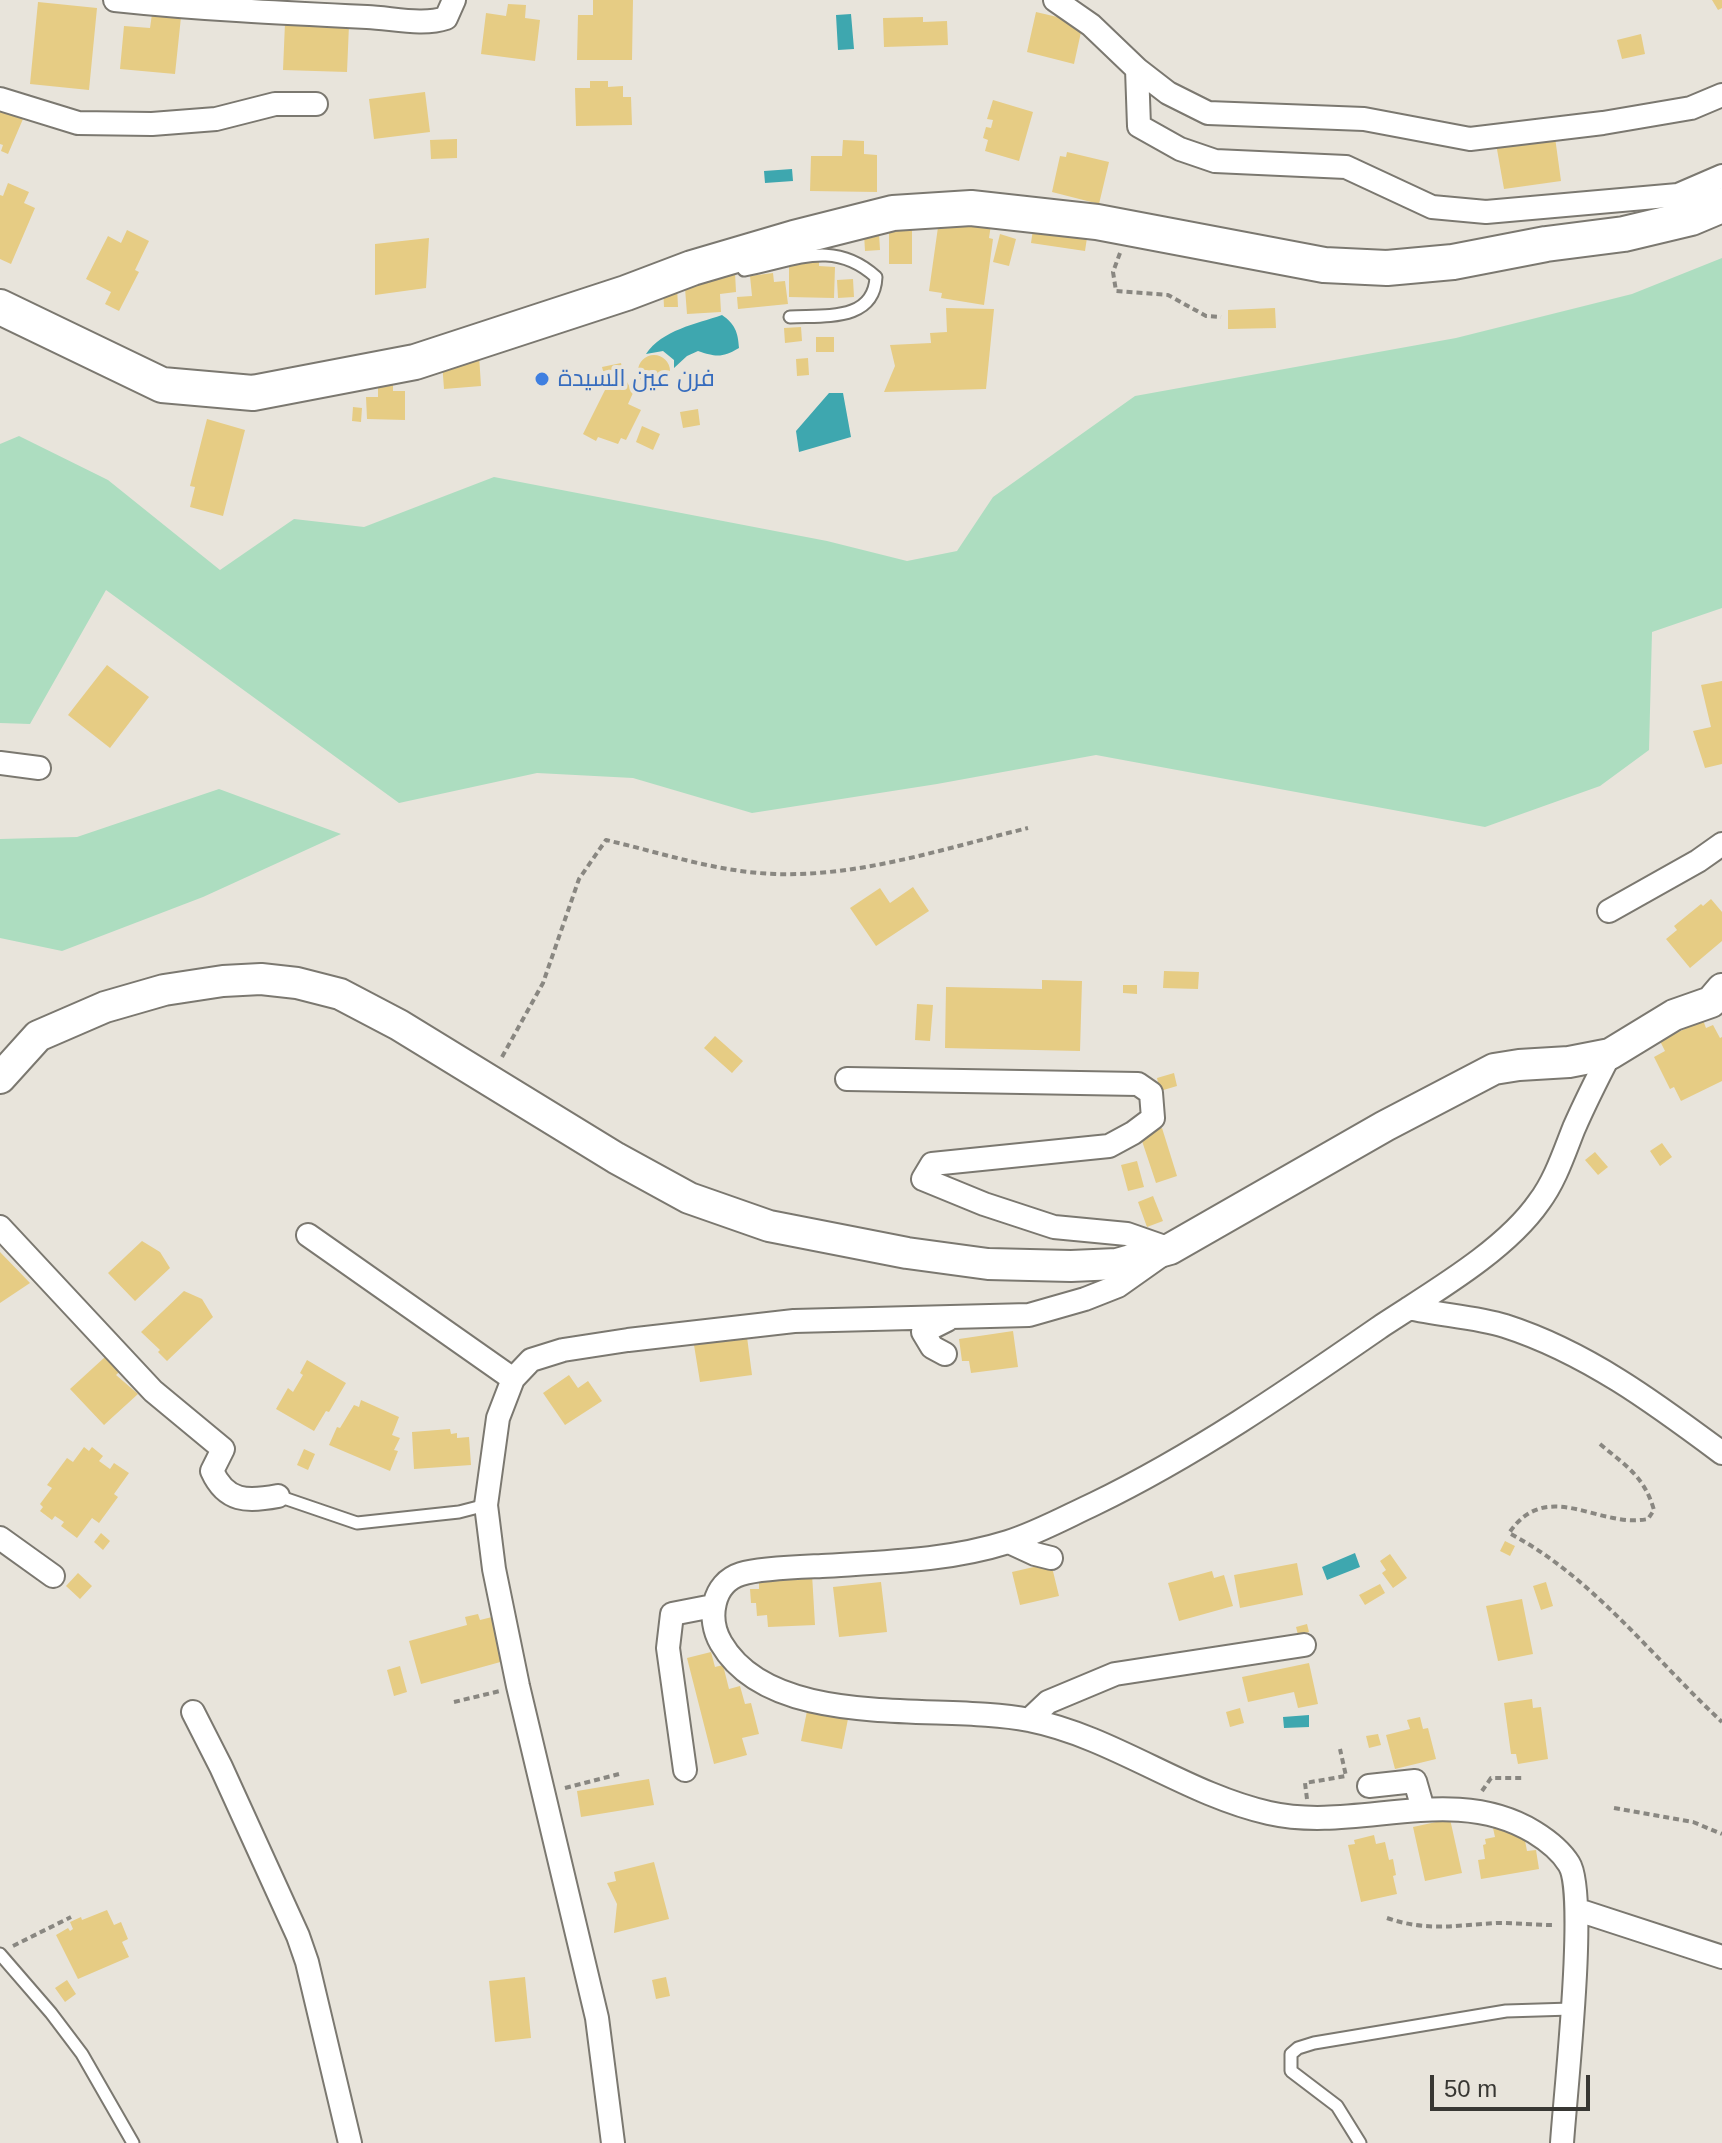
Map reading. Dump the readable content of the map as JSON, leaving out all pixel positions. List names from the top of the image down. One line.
{"places":["فرن عين السيدة"],"scale_bar":"50 m"}
